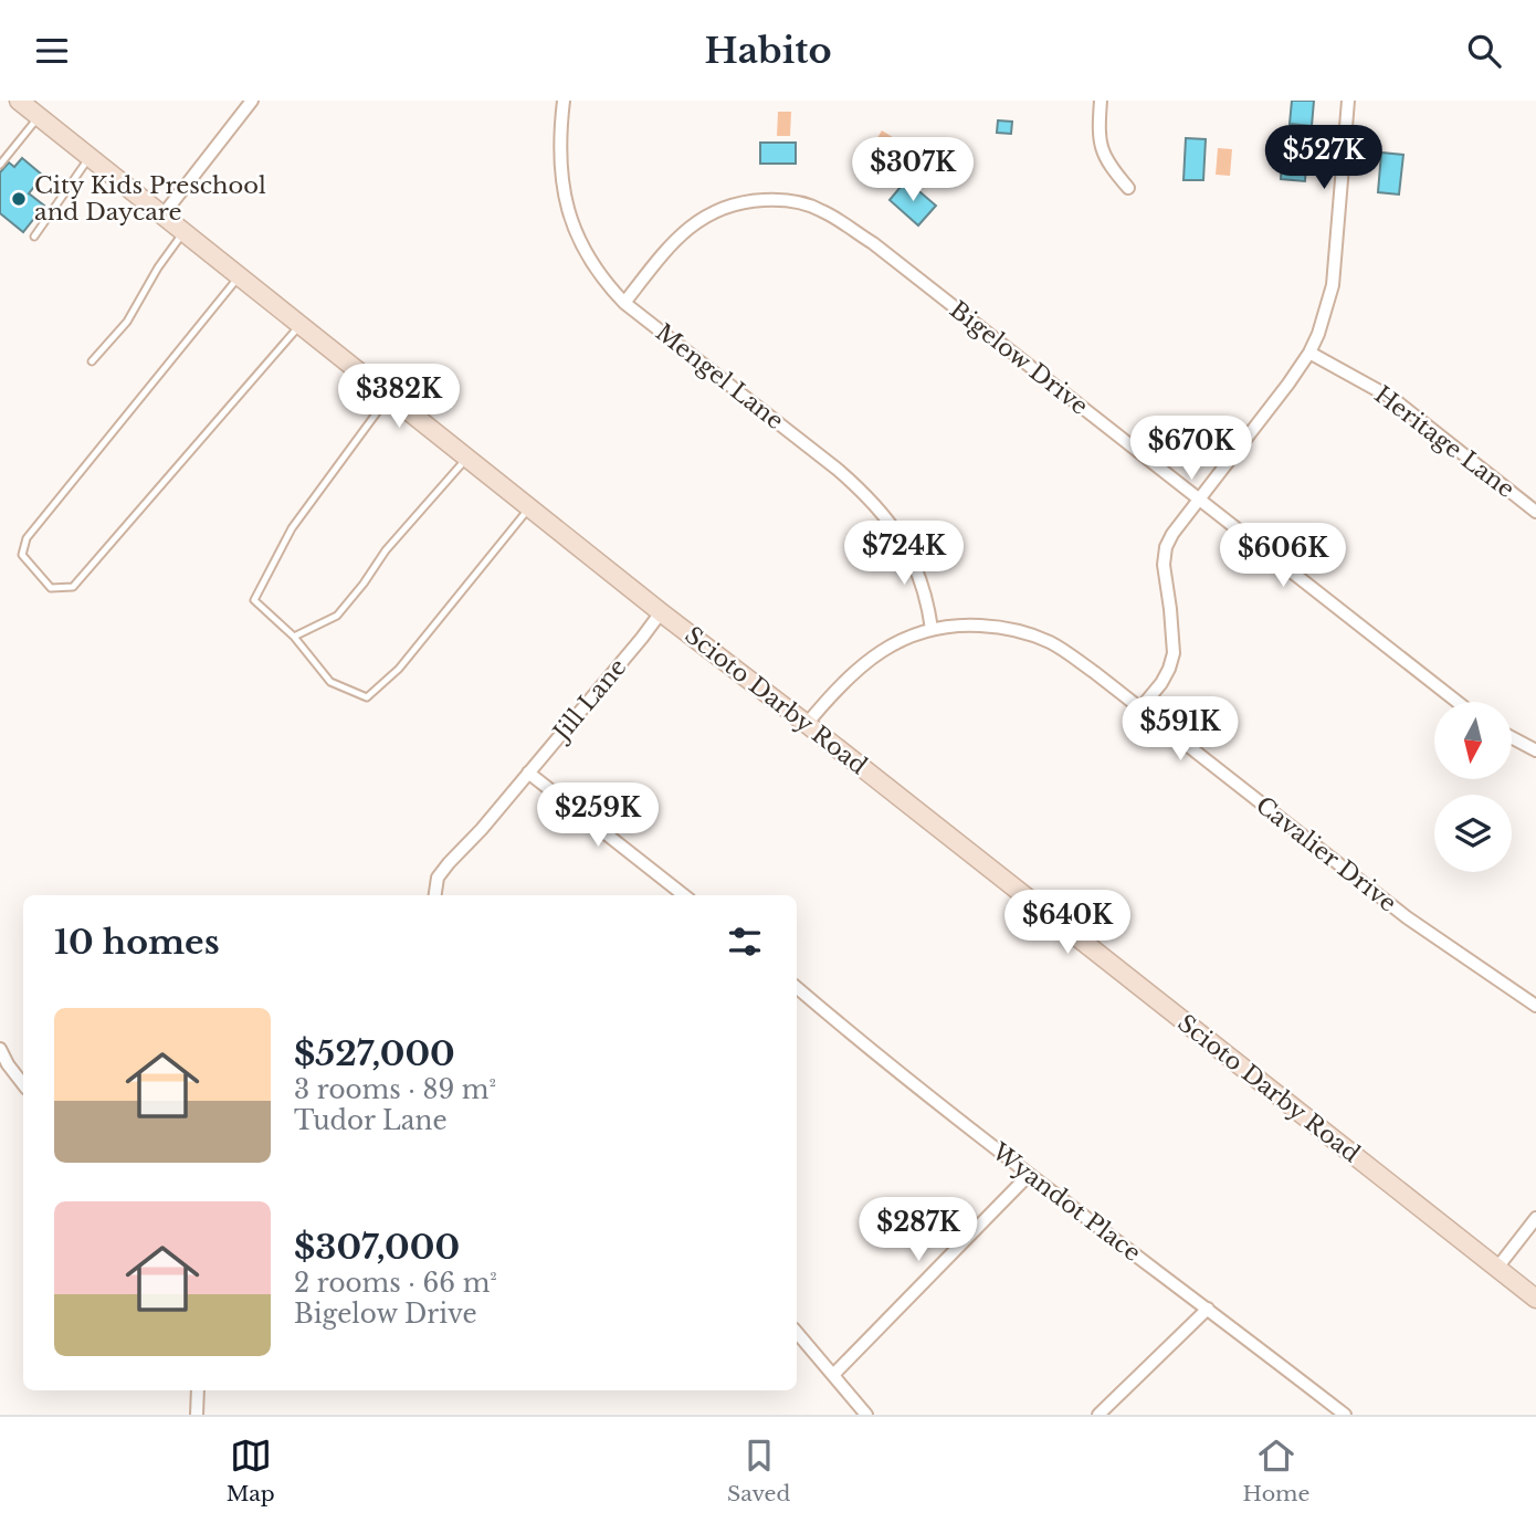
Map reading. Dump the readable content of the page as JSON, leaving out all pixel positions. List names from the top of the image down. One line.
{"streets":{"main road":["Scioto Darby Road"],"street":["Bigelow Drive","Mengel Lane","Heritage Lane","Jill Lane","Cavalier Drive","Wyandot Place"]},"crossings":[["Bigelow Drive","Mengel Lane"],["Mengel Lane","Cavalier Drive"],["Jill Lane","Scioto Darby Road"],["Scioto Darby Road","Cavalier Drive"]],"places":["City Kids Preschool and Daycare"],"north":"bottom","page":{"header":"Habito","price":["$527K","$307K","$382K","$670K","$724K","$606K","$591K","$259K","$640K","$287K"],"heading":"10 homes","list":[{"name":"$527,000","note":"3 rooms · 89 m² · Tudor Lane"},{"name":"$307,000","note":"2 rooms · 66 m² · Bigelow Drive"}],"tabs":["Map","Saved","Home"]}}
